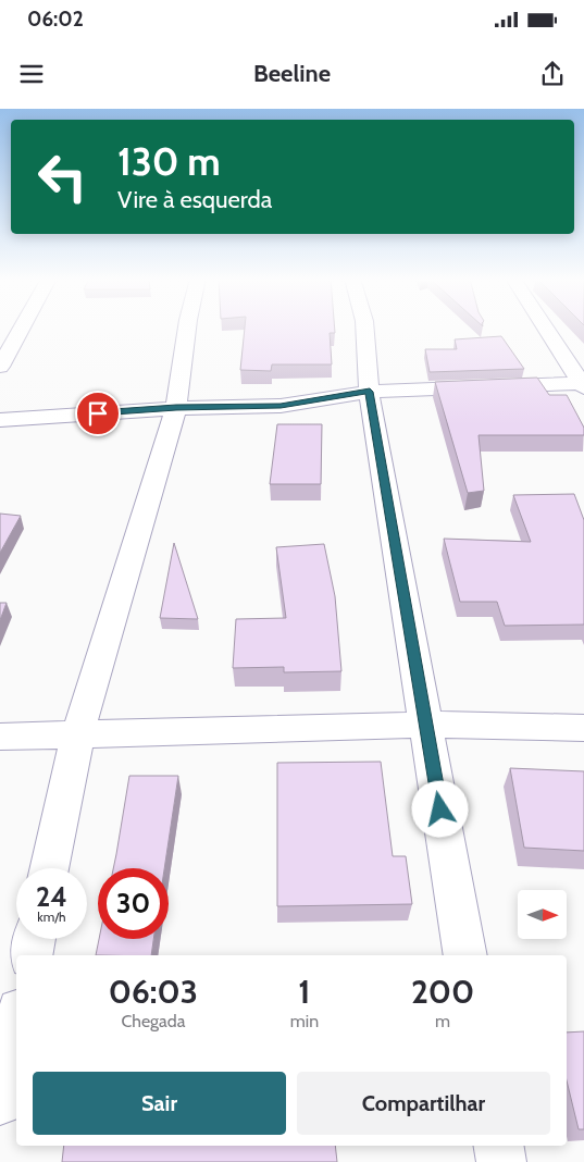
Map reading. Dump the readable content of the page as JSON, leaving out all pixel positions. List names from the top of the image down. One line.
{"north":"right","page":{"status":"06:02","header":"Beeline","turn":["130 m","Vire à esquerda"],"speed":"24 km/h","limit":"30","eta":["06:03","Chegada","1","min","200","m"],"buttons":["Sair","Compartilhar"]}}
